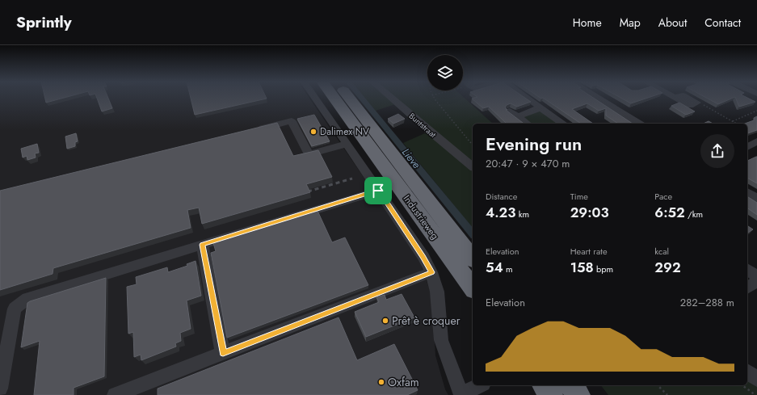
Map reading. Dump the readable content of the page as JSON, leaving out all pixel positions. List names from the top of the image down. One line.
{"streets":{"highway":["Industrieweg"],"street":["Buntstraat"]},"water":["Lieve"],"places":["Dalimex NV","Prêt è croquer","Oxfam"],"page":{"header":"Sprintly","nav":["Home","Map","About","Contact"],"heading":["Evening run","20:47 · 9 × 470 m"],"stats":[["Distance","4.23 km"],["Time","29:03"],["Pace","6:52 /km"],["Elevation","54 m"],["Heart rate","158 bpm"],["kcal","292"]],"chart":["Elevation","282–288 m"]}}
